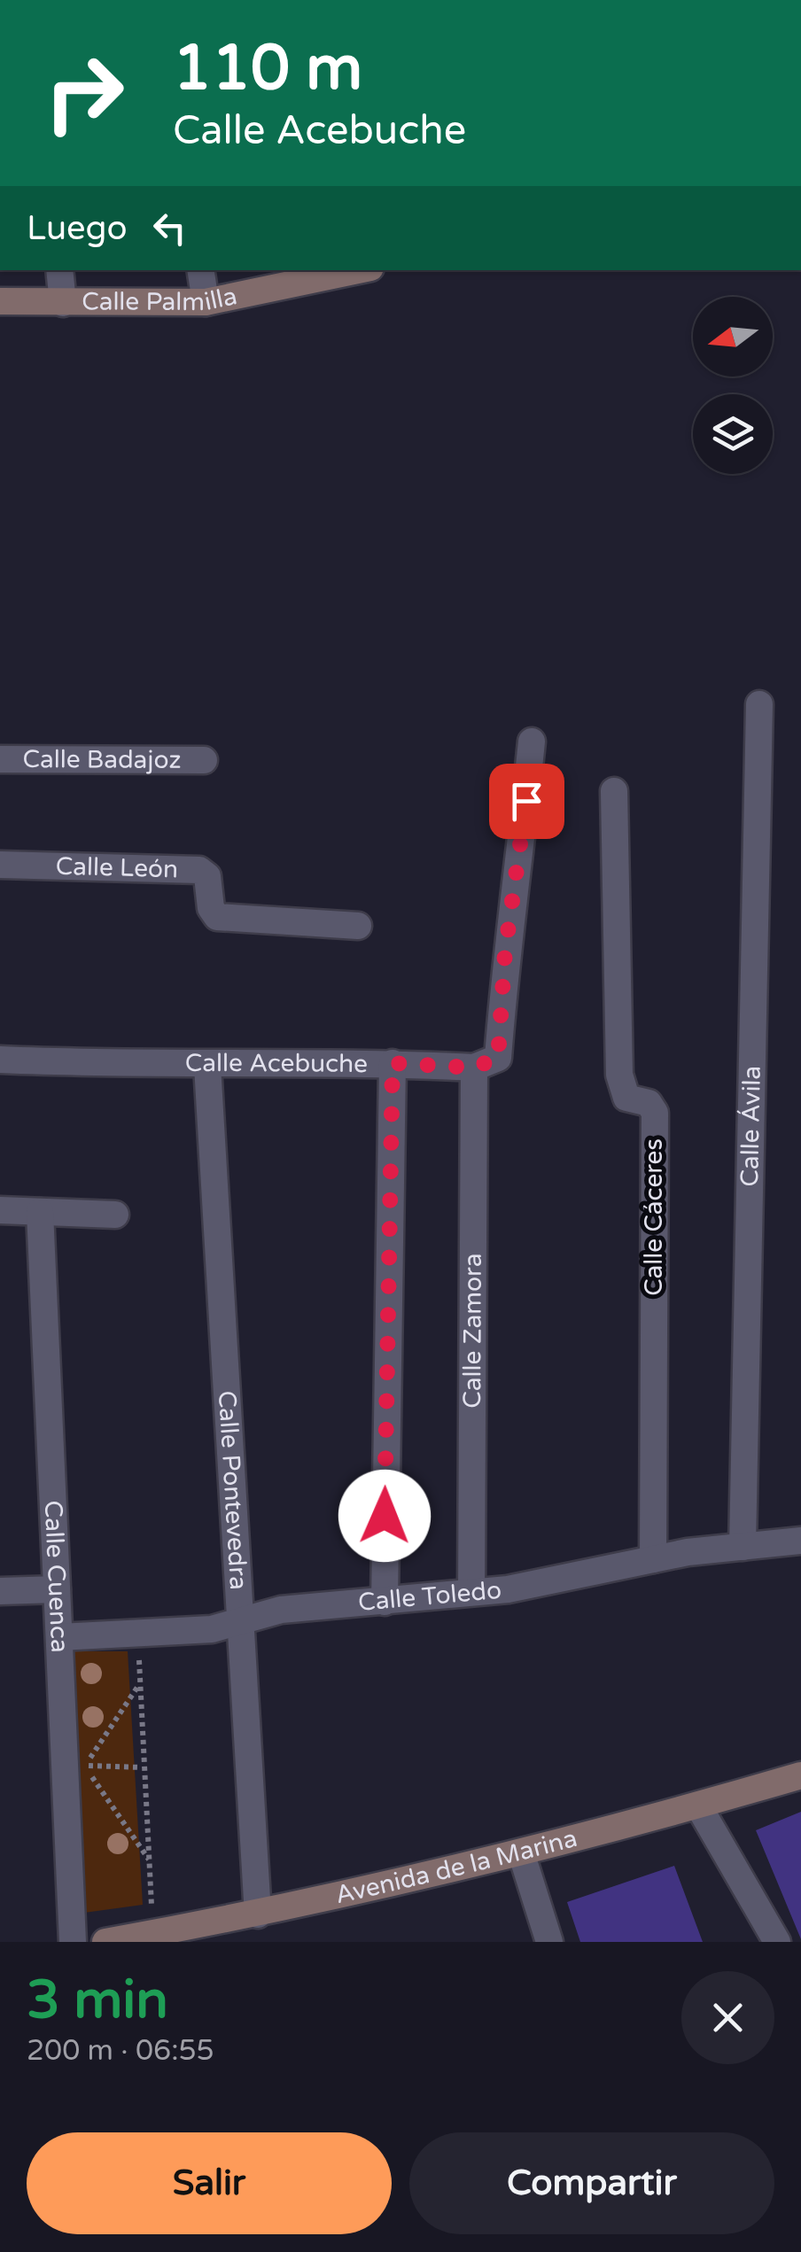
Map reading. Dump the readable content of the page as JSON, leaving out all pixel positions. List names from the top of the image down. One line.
{"streets":{"street":["Calle Palmilla","Calle Badajoz","Calle León","Calle Acebuche","Calle Ávila","Calle Cáceres","Calle Zamora","Calle Pontevedra","Calle Cuenca","Calle Toledo","Avenida de la Marina"]},"crossings":[["Calle Acebuche","Calle Zamora"],["Calle Acebuche","Calle Pontevedra"],["Calle Ávila","Calle Toledo"],["Calle Cáceres","Calle Toledo"],["Calle Zamora","Calle Toledo"],["Calle Pontevedra","Calle Toledo"],["Calle Pontevedra","Avenida de la Marina"],["Calle Cuenca","Calle Toledo"]],"north":"left","page":{"turn":["110 m","Calle Acebuche"],"then":"Luego","heading":["3 min","200 m · 06:55"],"buttons":["Salir","Compartir"]}}
